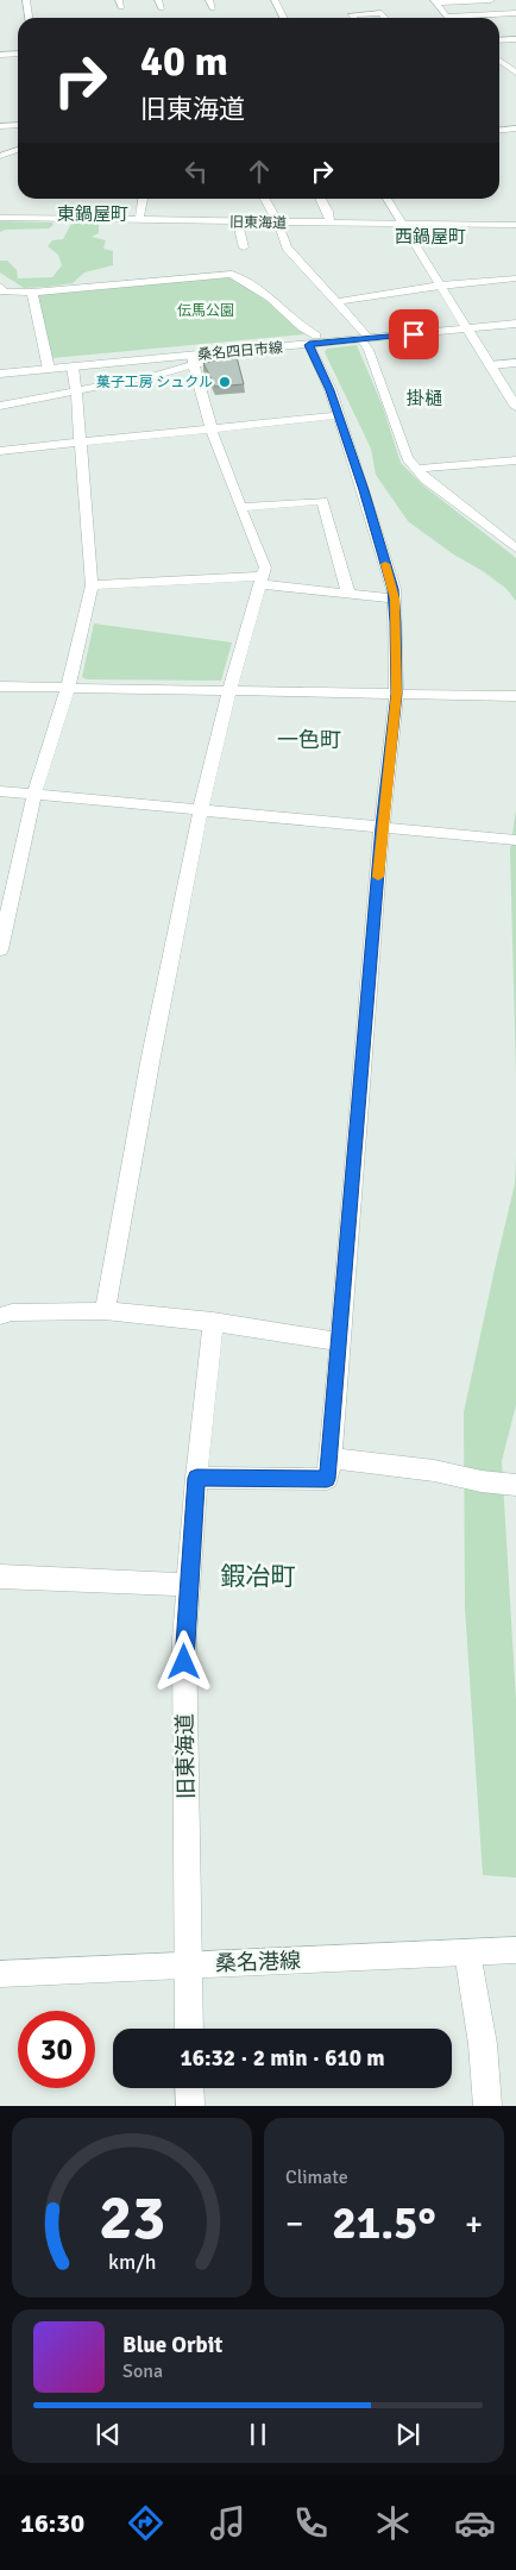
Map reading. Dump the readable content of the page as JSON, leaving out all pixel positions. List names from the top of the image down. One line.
{"streets":{"street":["旧東海道","桑名四日市線","桑名港線"]},"crossings":[["旧東海道","桑名港線"]],"districts":["東鍋屋町","西鍋屋町","掛樋","一色町","鍜冶町"],"parks":["伝馬公園"],"places":["菓子工房 シュクル"],"page":{"turn":["40 m","旧東海道"],"limit":"30","trip":"16:32 · 2 min · 610 m","tile":"Climate","heat":["−","21.5°","+"],"song":["Blue Orbit","Sona"],"tabs":"16:30","gauge":["23","km/h"]}}
